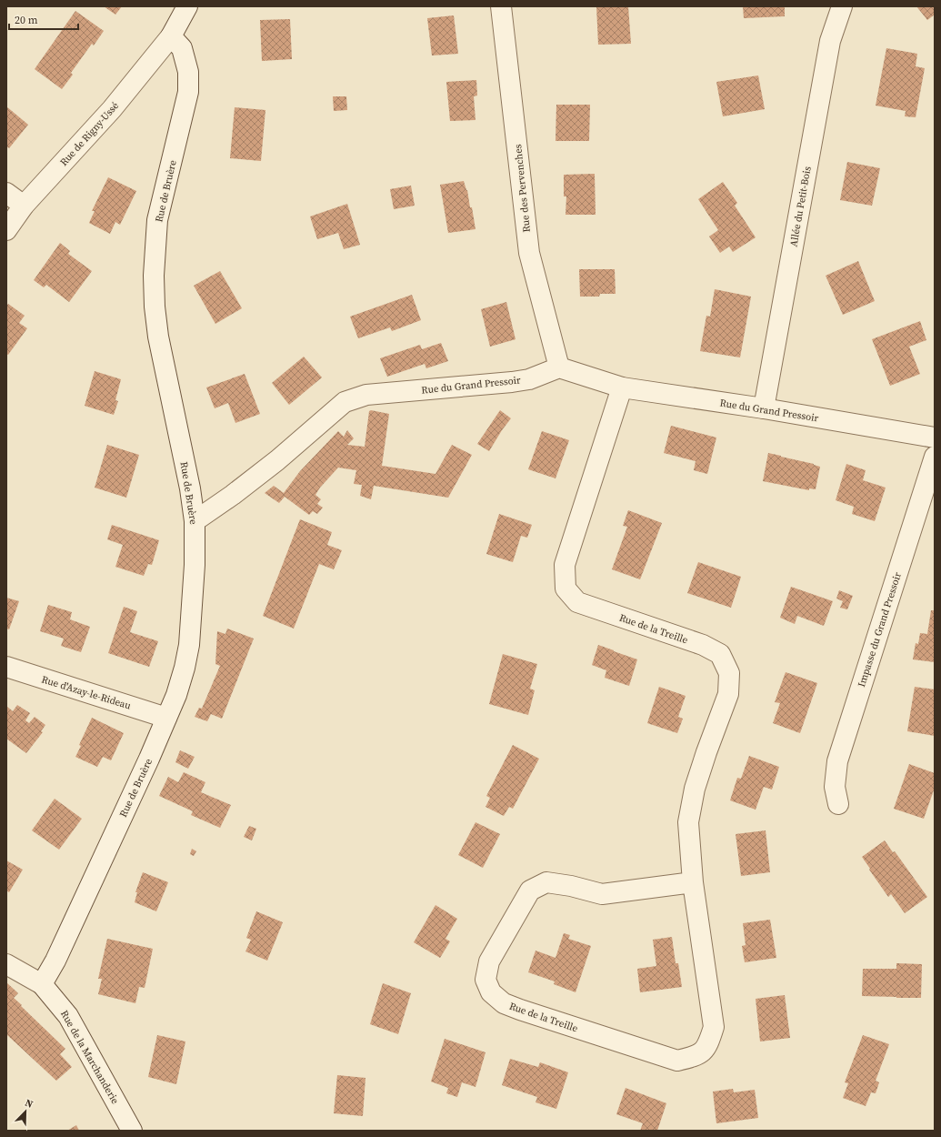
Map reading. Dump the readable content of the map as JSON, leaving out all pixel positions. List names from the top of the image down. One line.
{"streets":{"street":["Rue de Rigny-Ussé","Rue des Pervenches","Rue de Bruère","Allée du Petit-Bois","Rue du Grand Pressoir","Rue de la Treille","Impasse du Grand Pressoir","Rue d'Azay-le-Rideau","Rue de la Marchanderie"]},"crossings":[["Rue de Rigny-Ussé","Rue de Bruère"],["Rue des Pervenches","Rue du Grand Pressoir"],["Rue de Bruère","Rue du Grand Pressoir"],["Rue de Bruère","Rue d'Azay-le-Rideau"],["Rue de Bruère","Rue de la Marchanderie"],["Allée du Petit-Bois","Rue du Grand Pressoir"],["Rue du Grand Pressoir","Rue de la Treille"]],"scale_bar":"20 m","north":"top right"}
